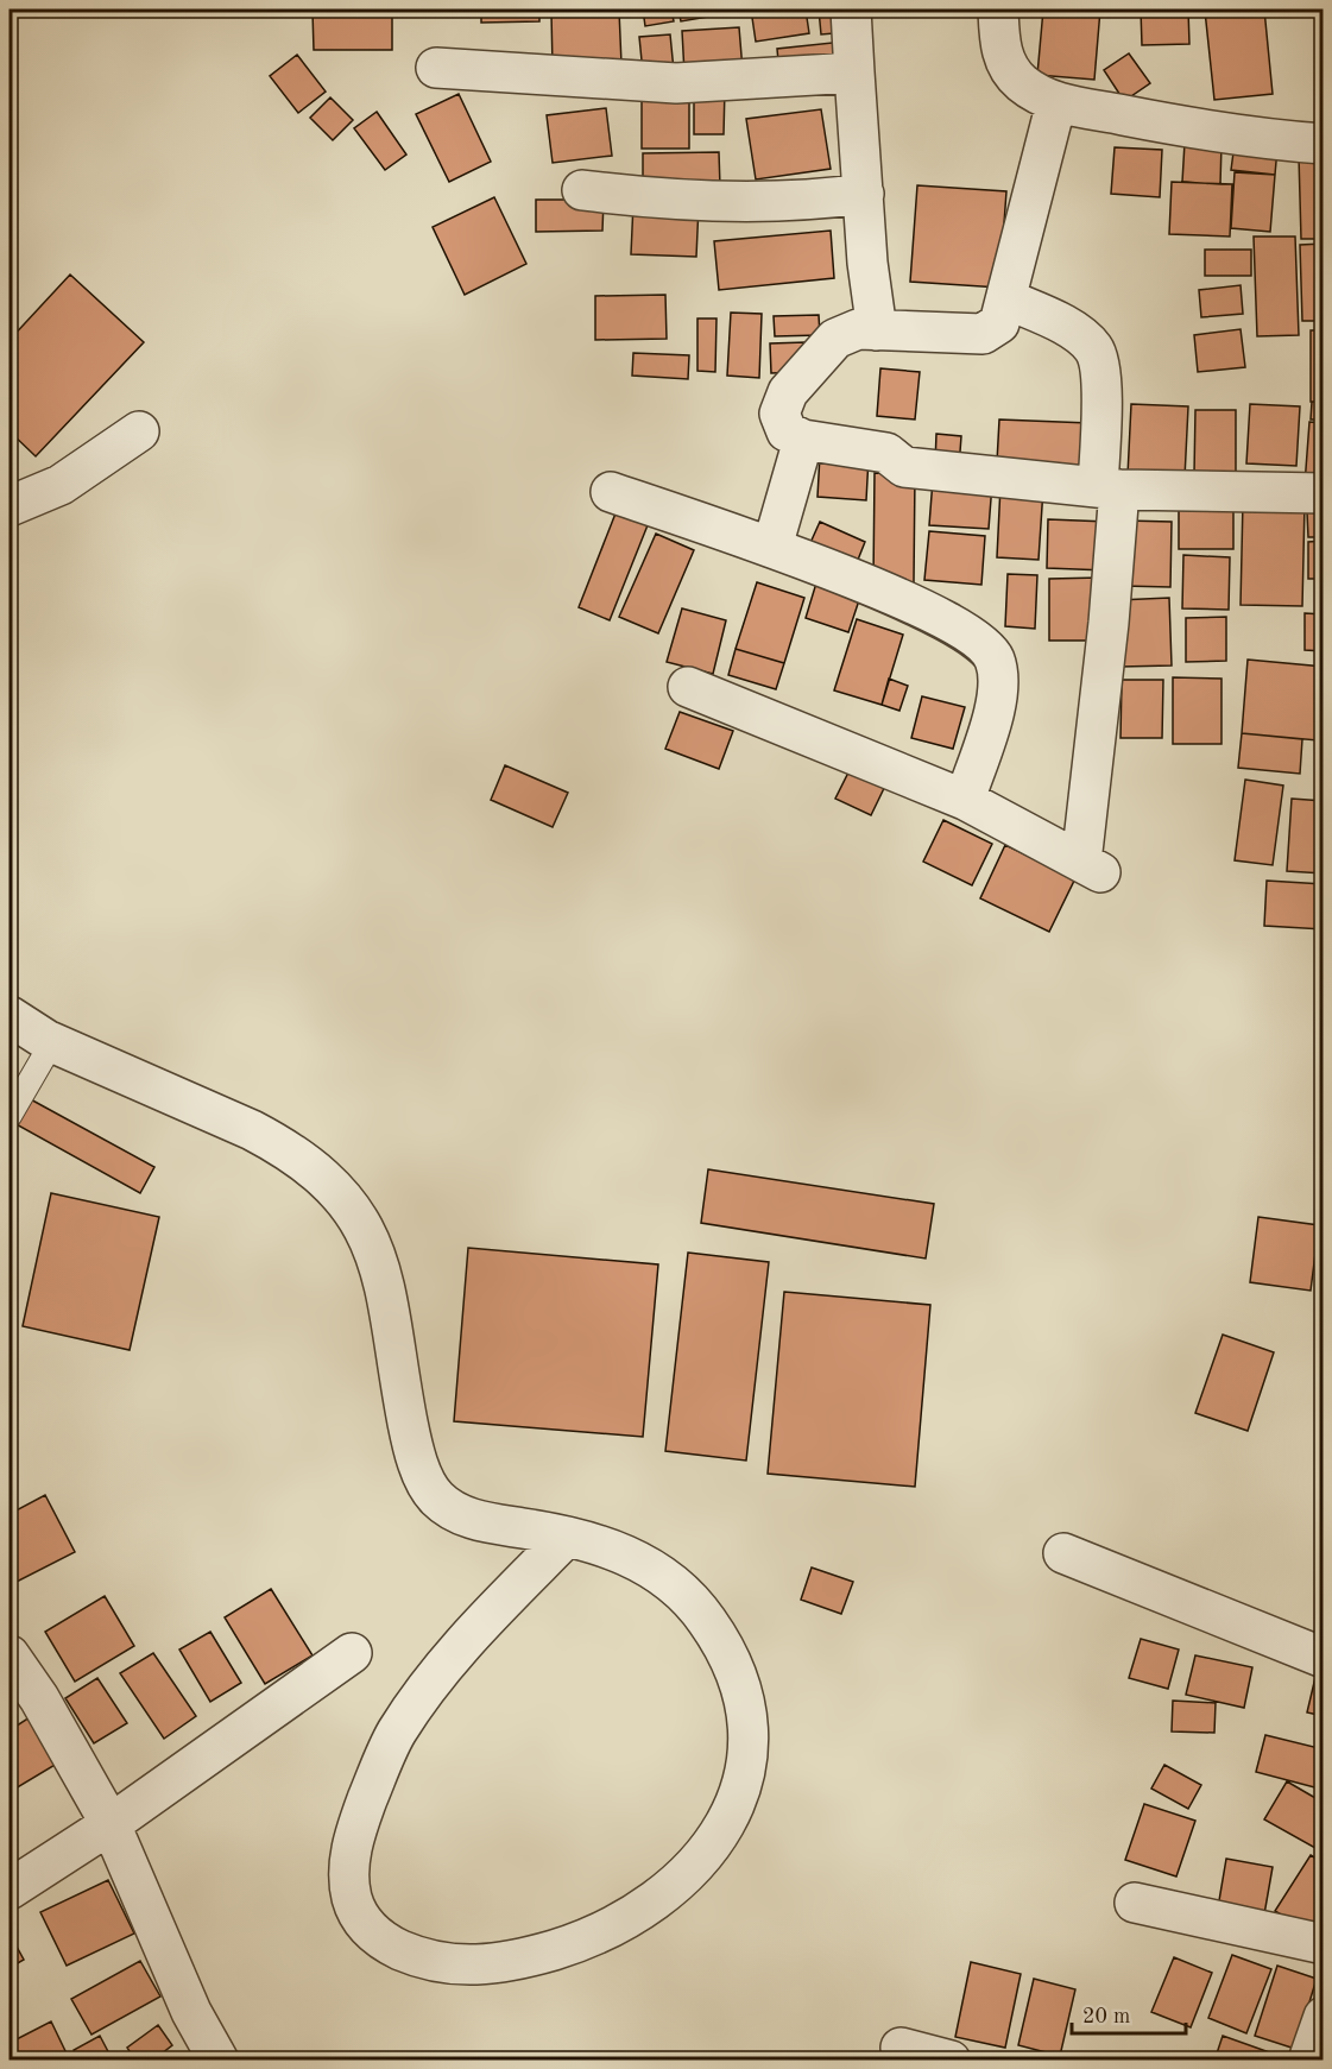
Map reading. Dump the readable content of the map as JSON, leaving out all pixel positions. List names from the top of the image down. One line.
{"scale_bar":"20 m"}
